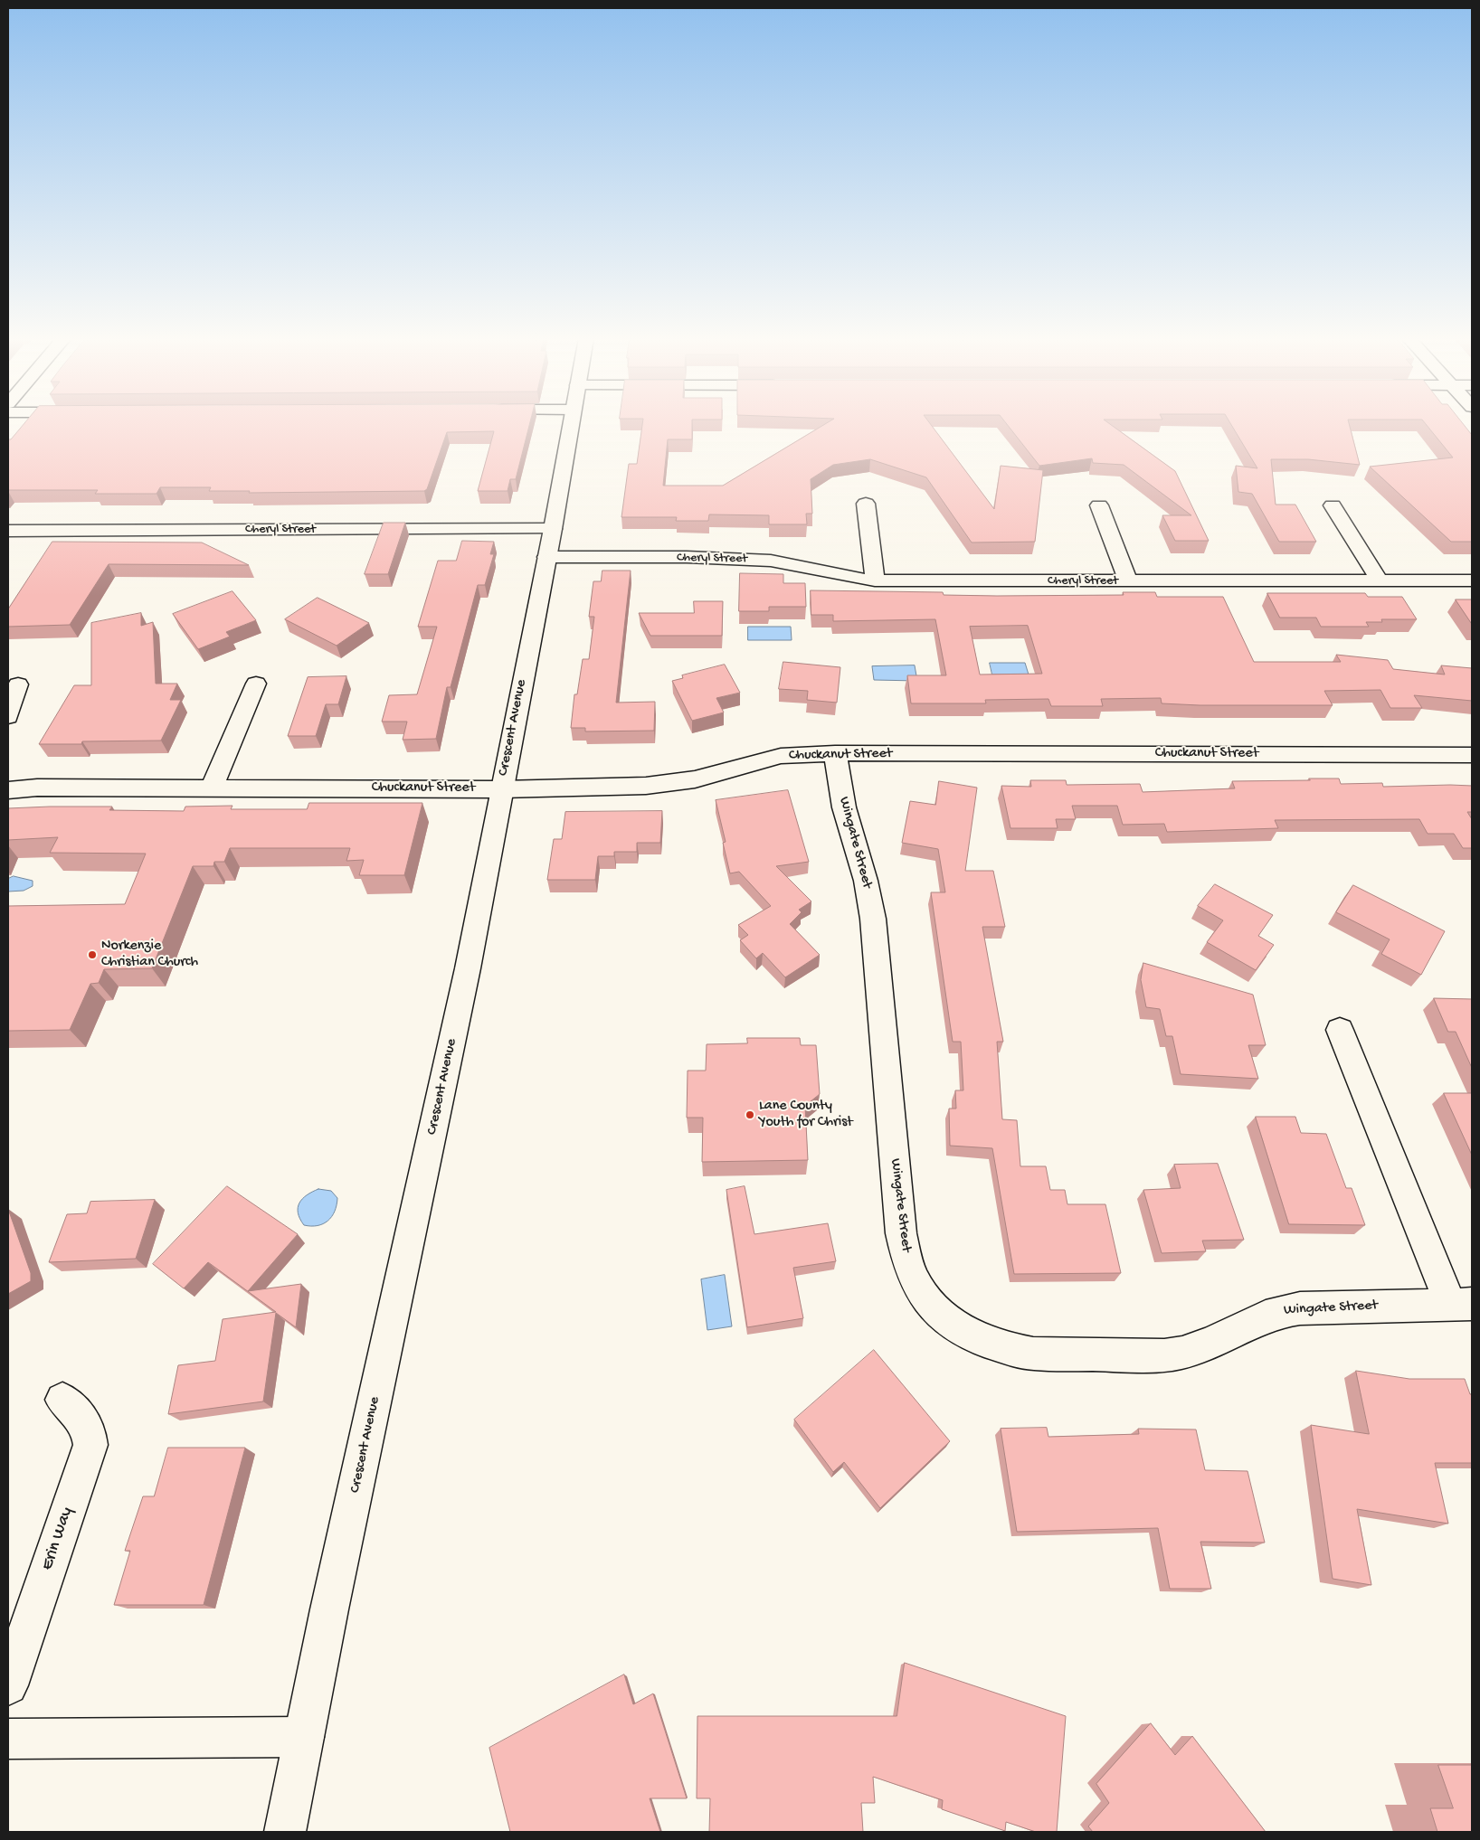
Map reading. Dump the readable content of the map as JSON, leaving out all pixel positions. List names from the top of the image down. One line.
{"streets":{"street":["Cheryl Street","Crescent Avenue","Chuckanut Street","Wingate Street","Erin Way"]},"crossings":[["Cheryl Street","Crescent Avenue"],["Crescent Avenue","Chuckanut Street"],["Chuckanut Street","Wingate Street"]],"places":["Norkenzie Christian Church","Lane County Youth for Christ"]}
